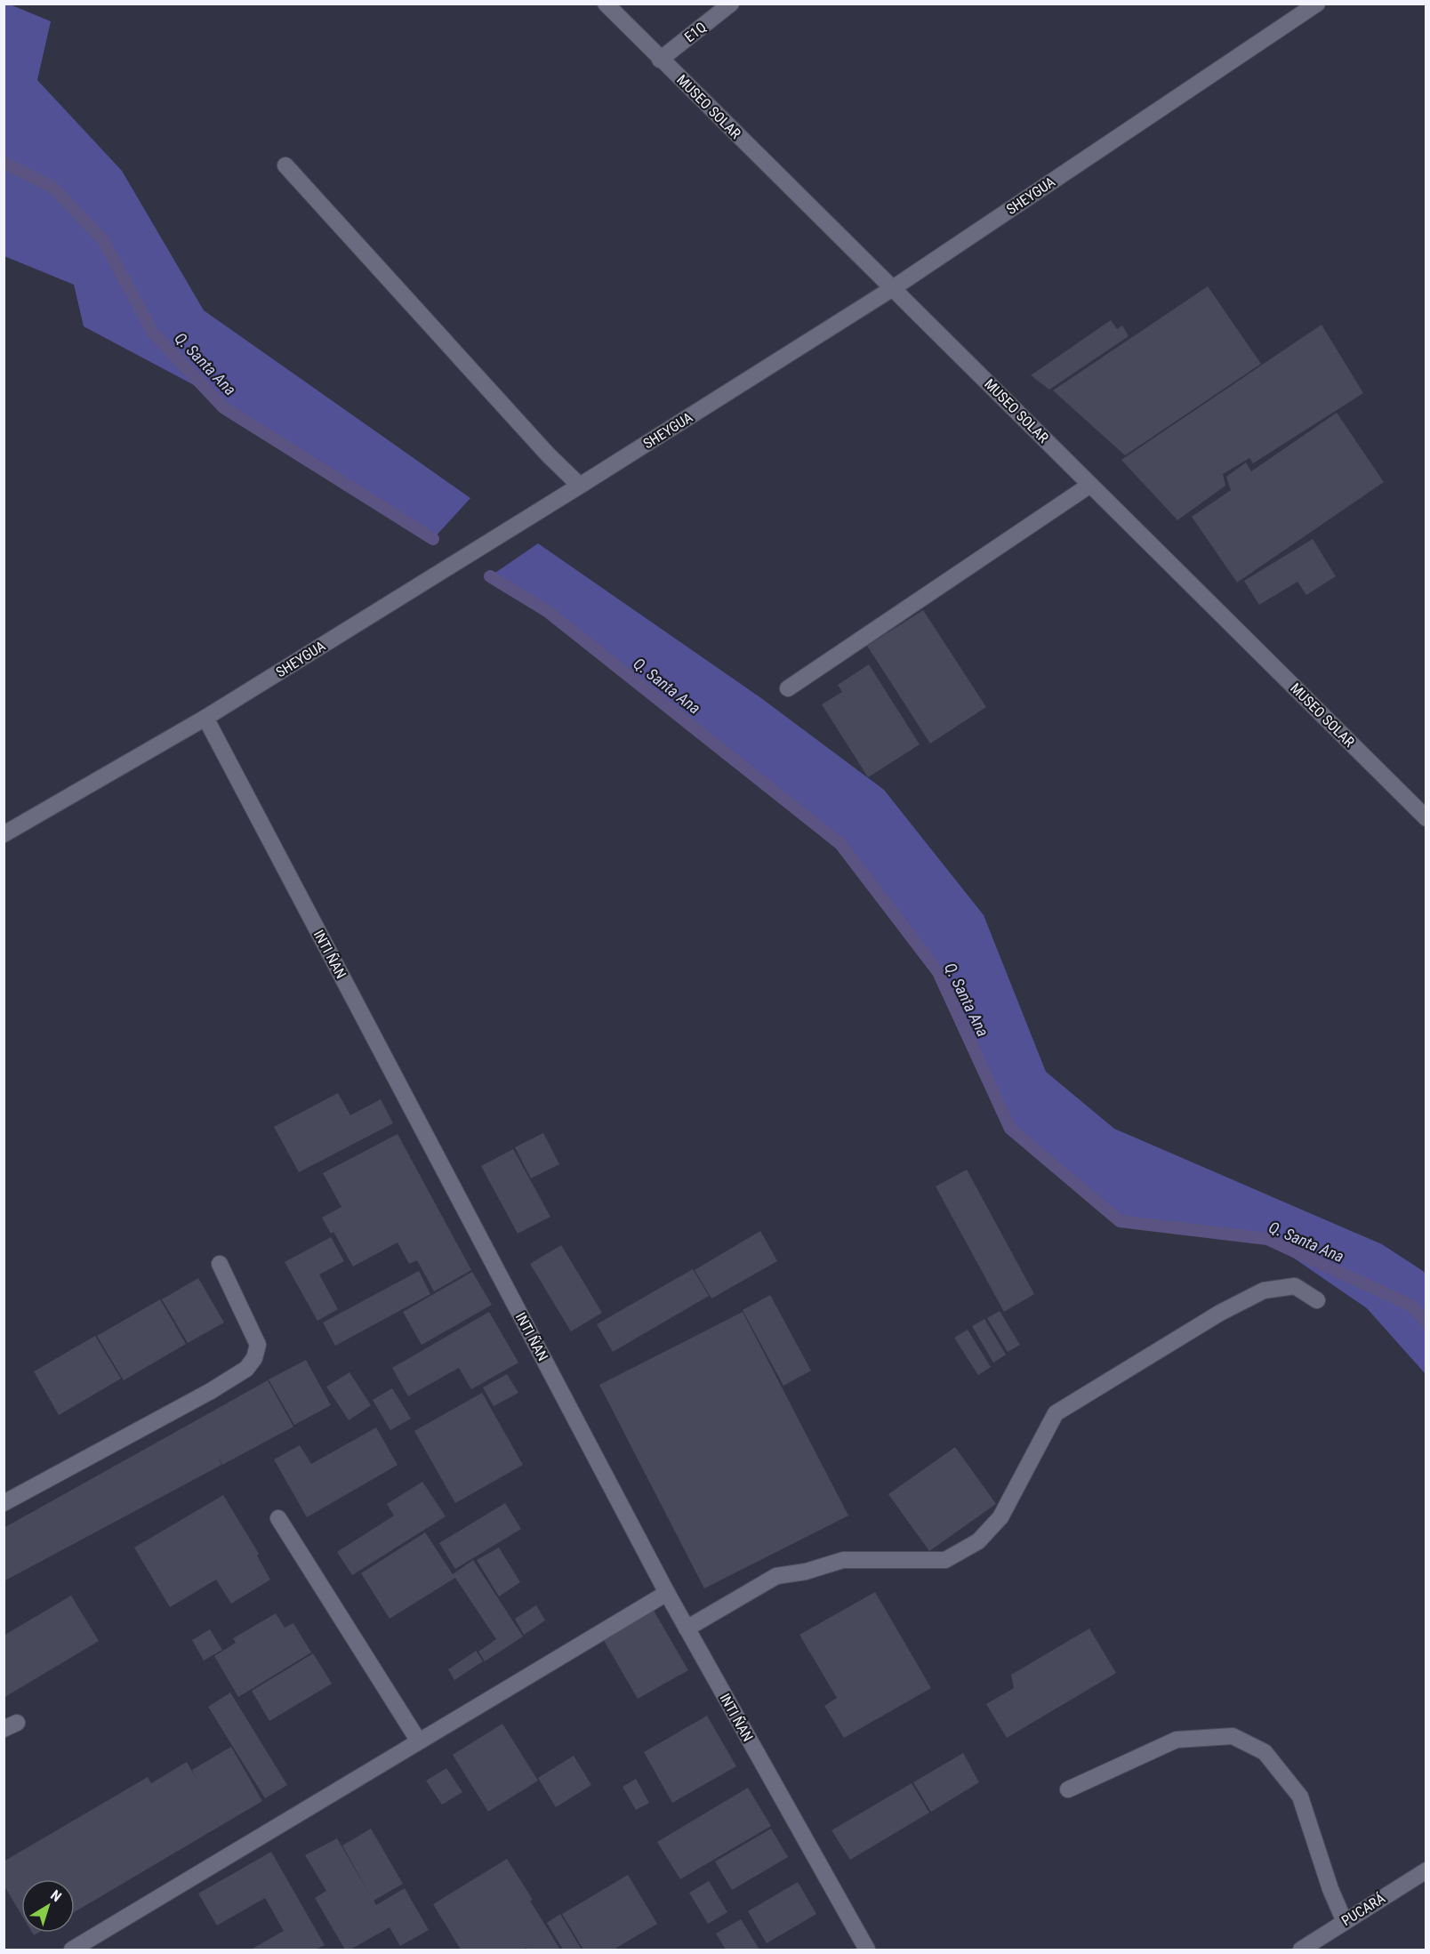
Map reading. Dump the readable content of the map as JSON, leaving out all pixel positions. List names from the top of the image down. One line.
{"streets":{"street":["E1Q","MUSEO SOLAR","SHEYGUA","INTI ÑAN","PUCARÁ"]},"crossings":[["E1Q","MUSEO SOLAR"],["MUSEO SOLAR","SHEYGUA"],["SHEYGUA","INTI ÑAN"]],"water":["Q. Santa Ana"],"north":"top right"}
